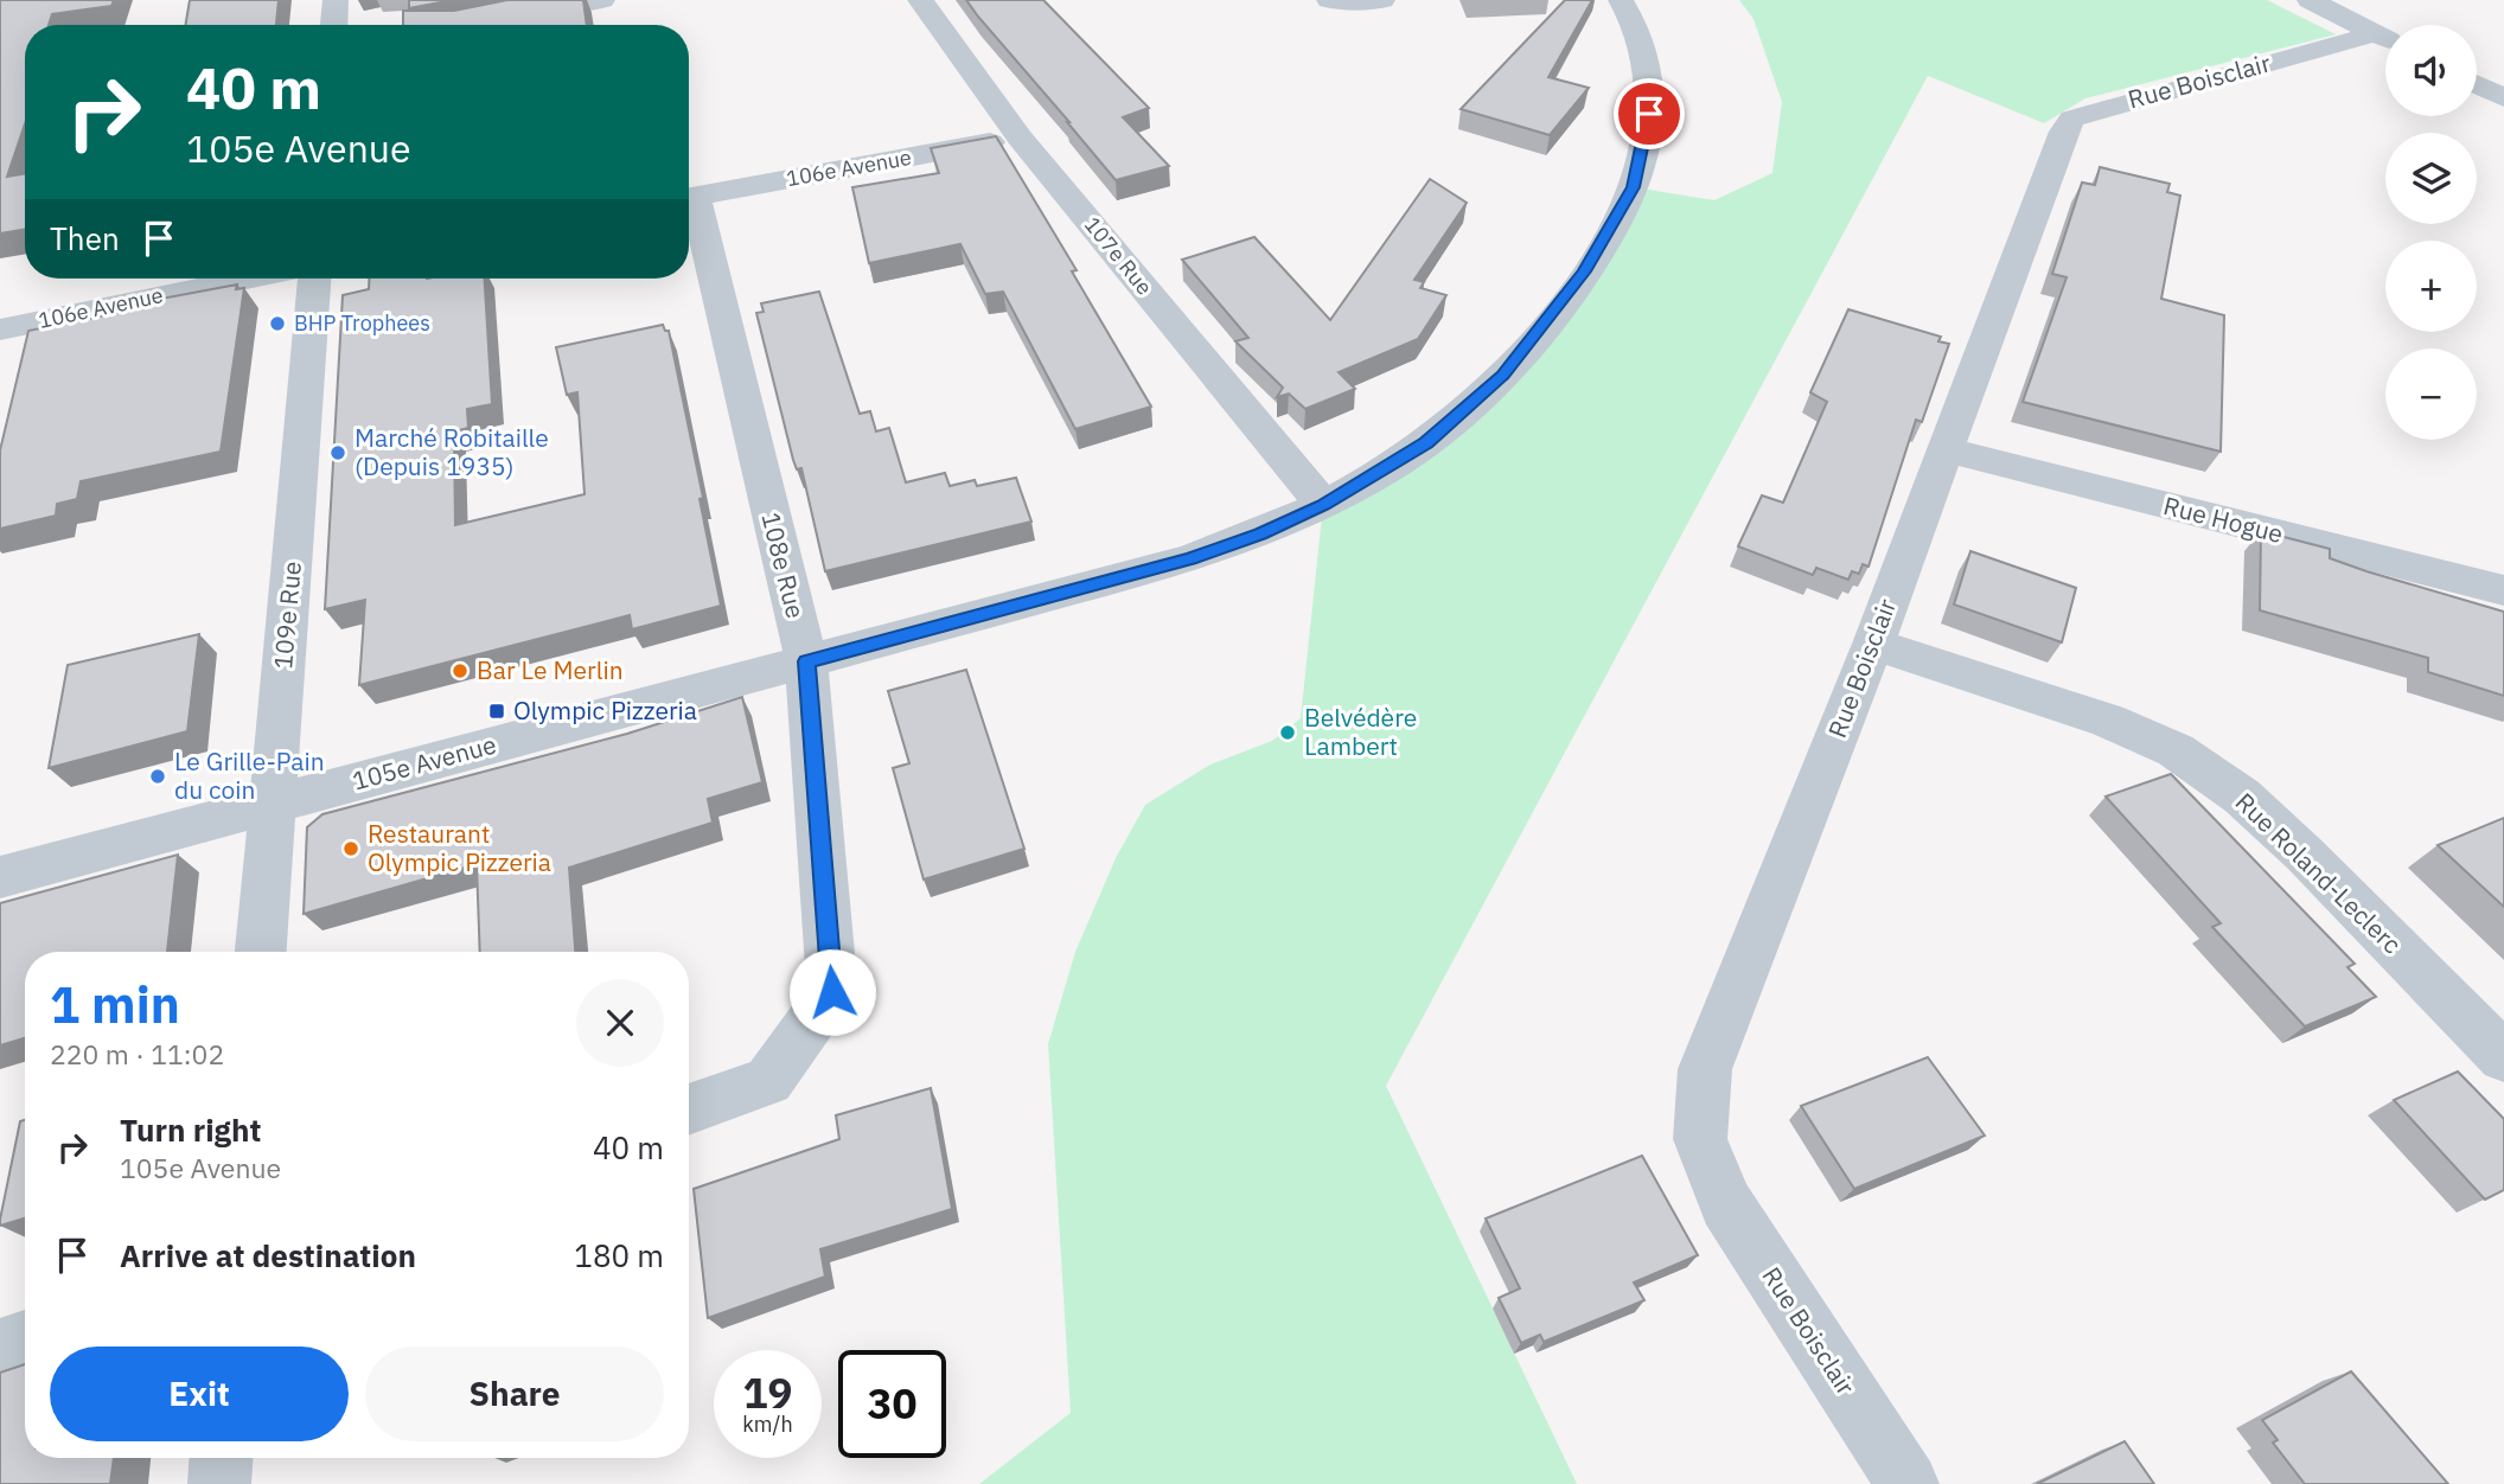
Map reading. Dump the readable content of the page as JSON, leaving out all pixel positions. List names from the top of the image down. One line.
{"streets":{"street":["Rue Boisclair","106e Avenue","107e Rue","Rue Hogue","108e Rue","109e Rue","105e Avenue","Rue Roland-Leclerc"]},"crossings":[["Rue Boisclair","Rue Hogue"],["Rue Boisclair","Rue Roland-Leclerc"],["106e Avenue","107e Rue"],["107e Rue","105e Avenue"],["108e Rue","105e Avenue"],["109e Rue","105e Avenue"]],"places":{"other":["BHP Trophees","Marché Robitaille (Depuis 1935)","Bar Le Merlin","Belvédère Lambert","Le Grille-Pain du coin","Restaurant Olympic Pizzeria"],"transit":["Olympic Pizzeria"]},"page":{"map_buttons":["+","−"],"turn":["40 m","105e Avenue"],"then":"Then","heading":["1 min","220 m · 11:02"],"list":[{"name":"Turn right","note":"105e Avenue","value":"40 m"},{"name":"Arrive at destination","value":"180 m"}],"buttons":["Exit","Share"],"speed":"19 km/h","limit":"30"}}
